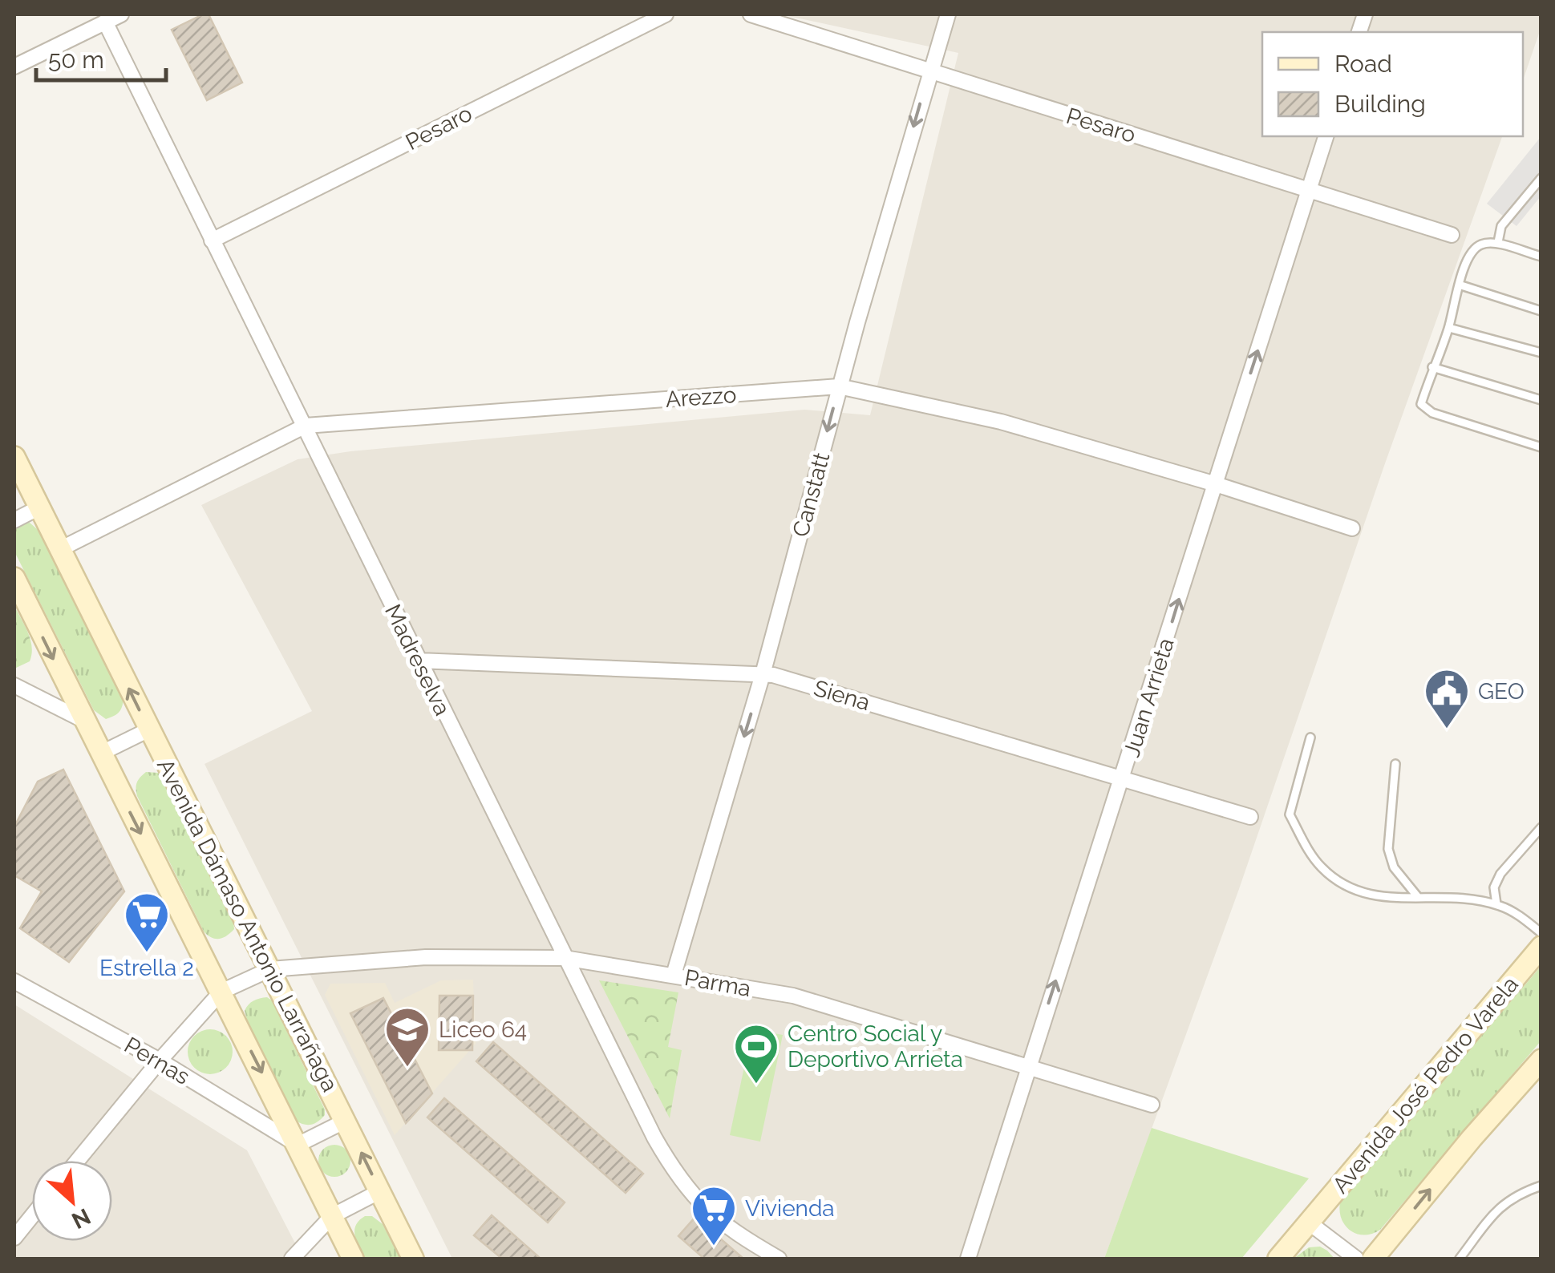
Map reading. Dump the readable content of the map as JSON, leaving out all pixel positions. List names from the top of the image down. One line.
{"streets":{"street":["Pesaro","Arezzo","Canstatt","Madreselva","Siena","Juan Arrieta","Avenida Dámaso Antonio Larrañaga","Parma","Pernas","Avenida José Pedro Varela"]},"crossings":[["Pesaro","Canstatt"],["Pesaro","Madreselva"],["Pesaro","Juan Arrieta"],["Arezzo","Canstatt"],["Arezzo","Madreselva"],["Arezzo","Juan Arrieta"],["Arezzo","Avenida Dámaso Antonio Larrañaga"],["Canstatt","Siena"],["Canstatt","Parma"],["Madreselva","Siena"],["Madreselva","Parma"],["Siena","Juan Arrieta"],["Juan Arrieta","Parma"],["Avenida Dámaso Antonio Larrañaga","Parma"]],"one_way":["Canstatt","Juan Arrieta"],"places":{"public building":["GEO"],"supermarket":["Estrella 2","Vivienda"],"school or university":["Liceo 64"],"sports":["Centro Social y Deportivo Arrieta"]},"legend":["Road","Building"],"scale_bar":"50 m","north":"bottom right"}
